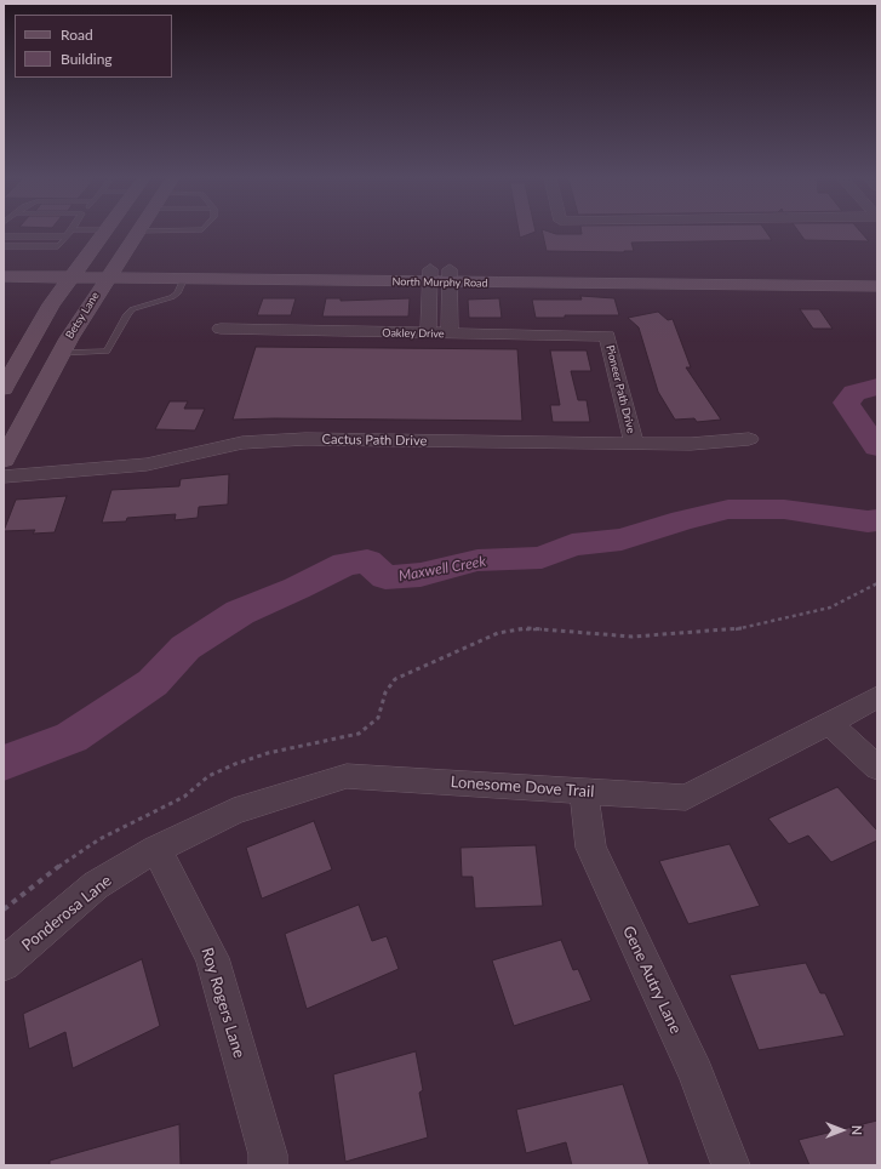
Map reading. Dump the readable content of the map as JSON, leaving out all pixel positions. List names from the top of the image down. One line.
{"streets":{"main road":["North Murphy Road","Betsy Lane"],"street":["Oakley Drive","Pioneer Path Drive","Cactus Path Drive","Lonesome Dove Trail","Ponderosa Lane","Gene Autry Lane","Roy Rogers Lane"]},"crossings":[["North Murphy Road","Betsy Lane"],["Oakley Drive","Pioneer Path Drive"],["Pioneer Path Drive","Cactus Path Drive"],["Lonesome Dove Trail","Ponderosa Lane"],["Lonesome Dove Trail","Gene Autry Lane"],["Lonesome Dove Trail","Roy Rogers Lane"],["Ponderosa Lane","Roy Rogers Lane"]],"water":["Maxwell Creek"],"legend":["Road","Building"],"north":"right"}
